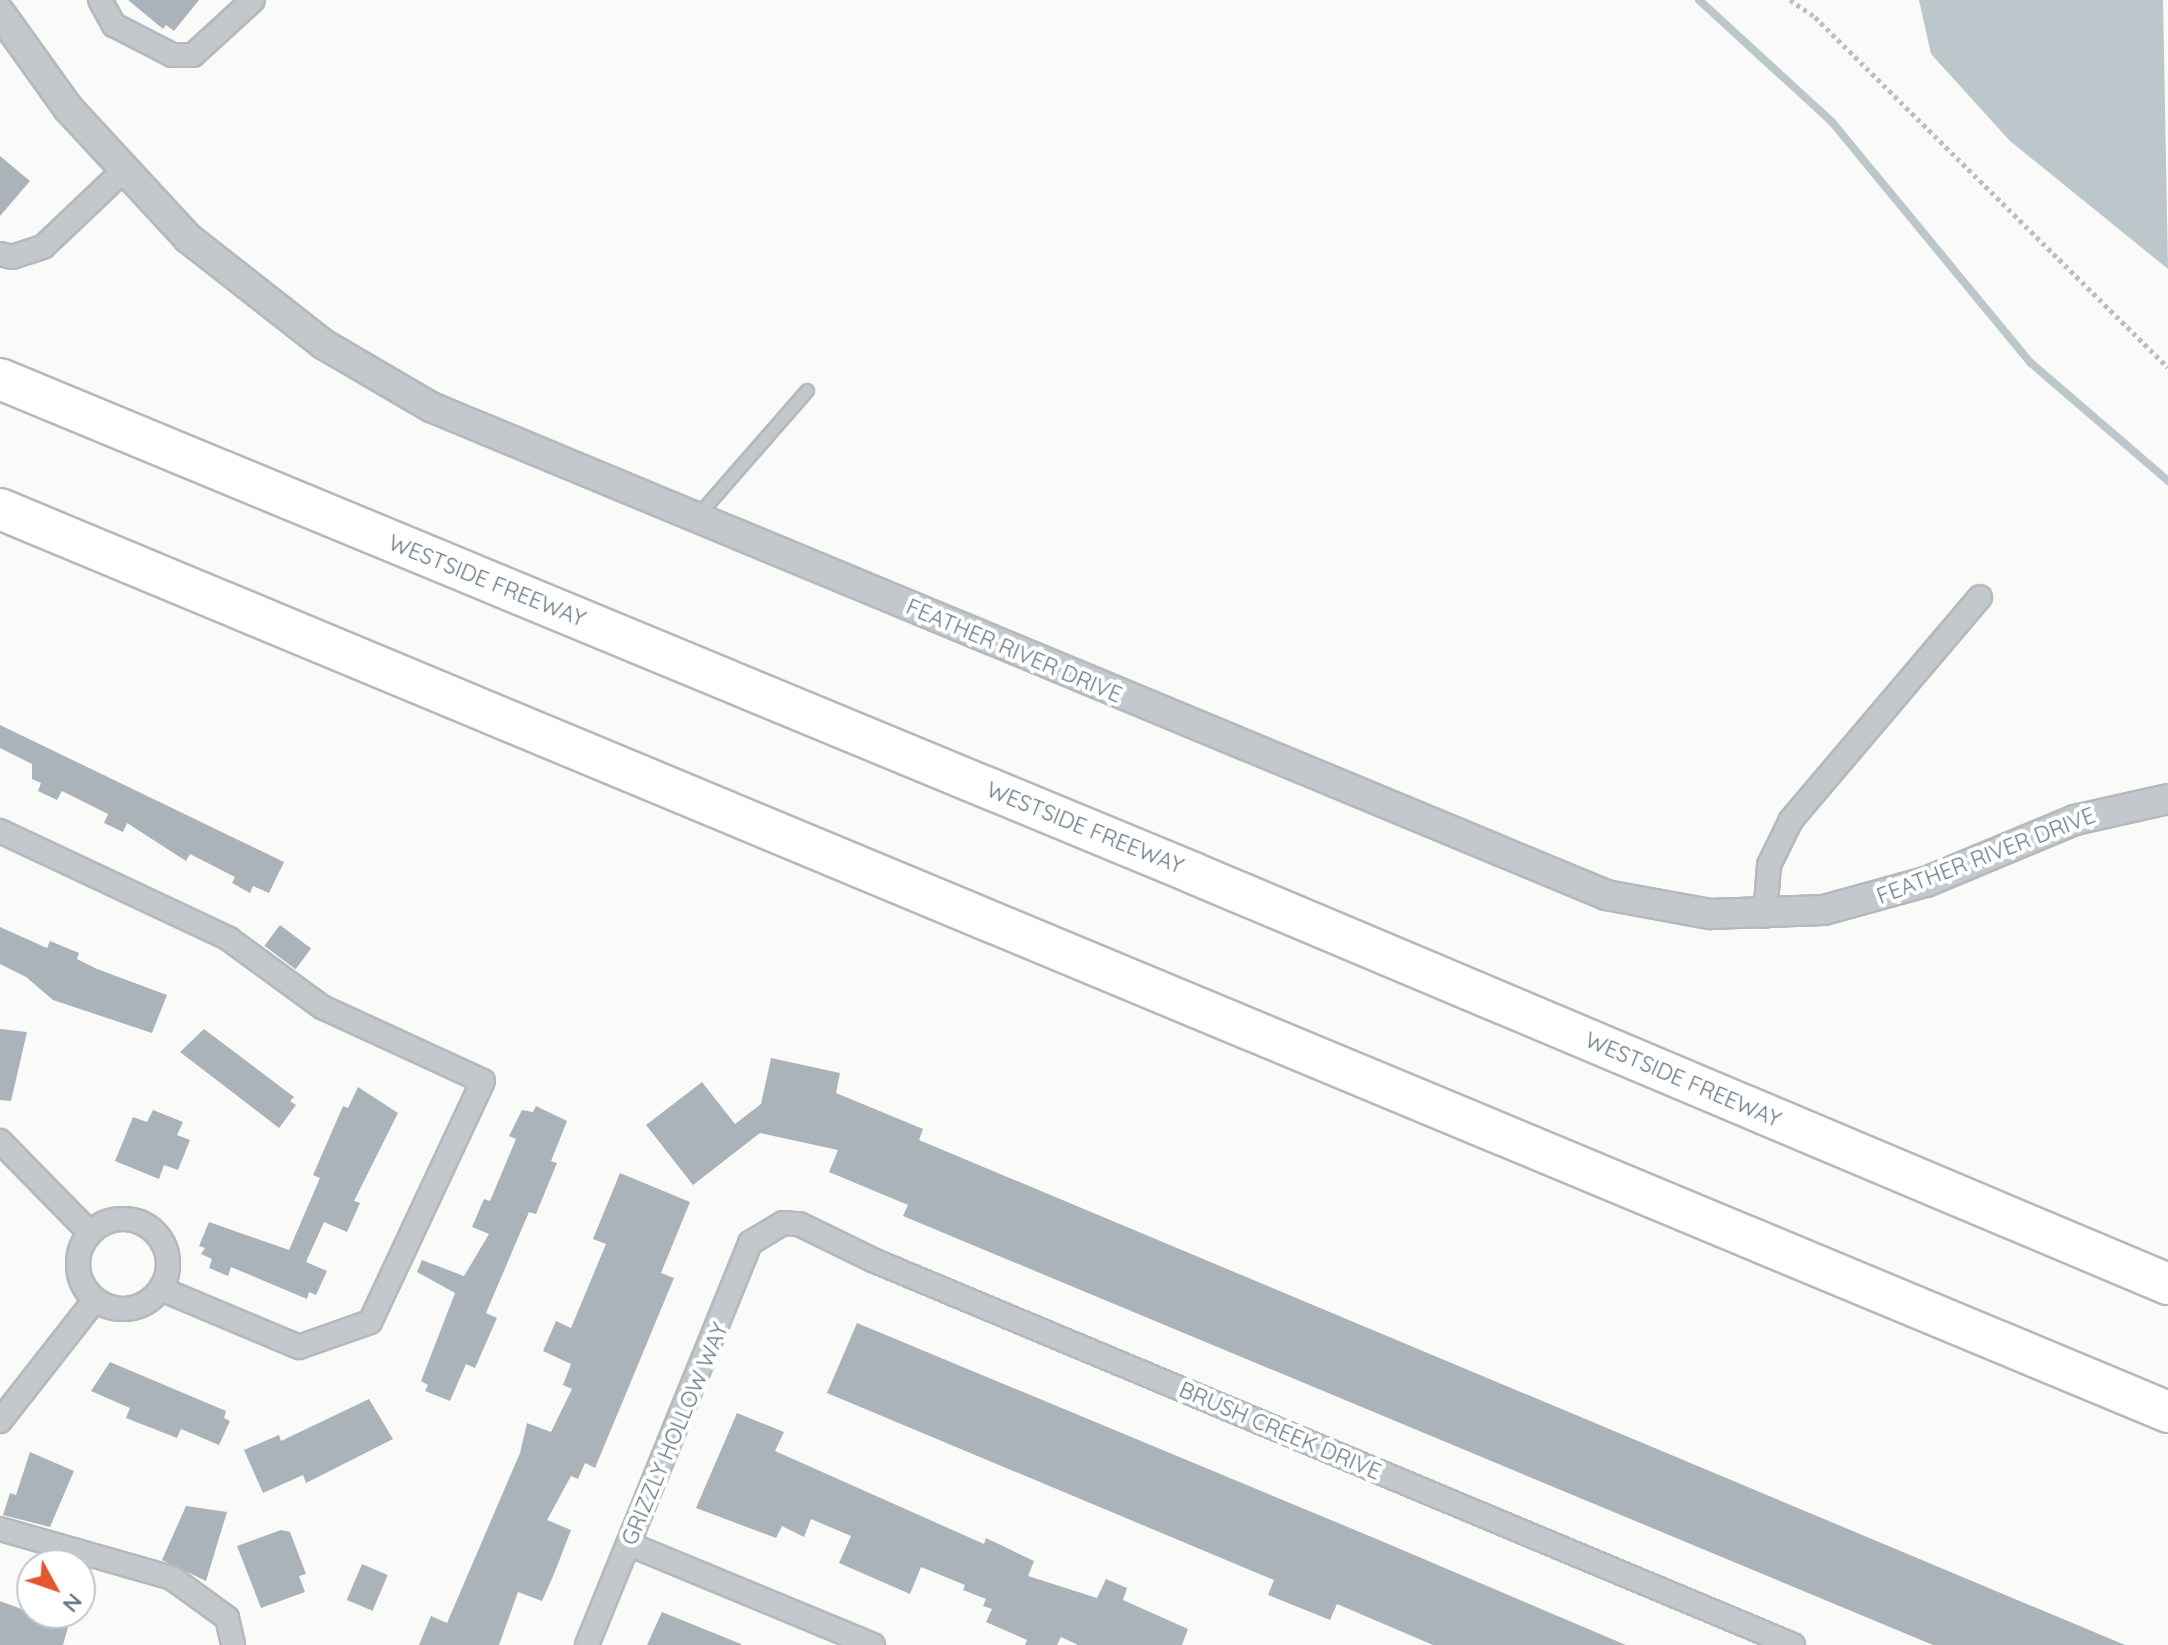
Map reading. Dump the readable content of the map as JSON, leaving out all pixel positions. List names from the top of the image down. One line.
{"streets":{"highway":["WESTSIDE FREEWAY"],"street":["FEATHER RIVER DRIVE","BRUSH CREEK DRIVE","GRIZZLY HOLLOW WAY"]},"crossings":[["BRUSH CREEK DRIVE","GRIZZLY HOLLOW WAY"]],"north":"bottom right"}
